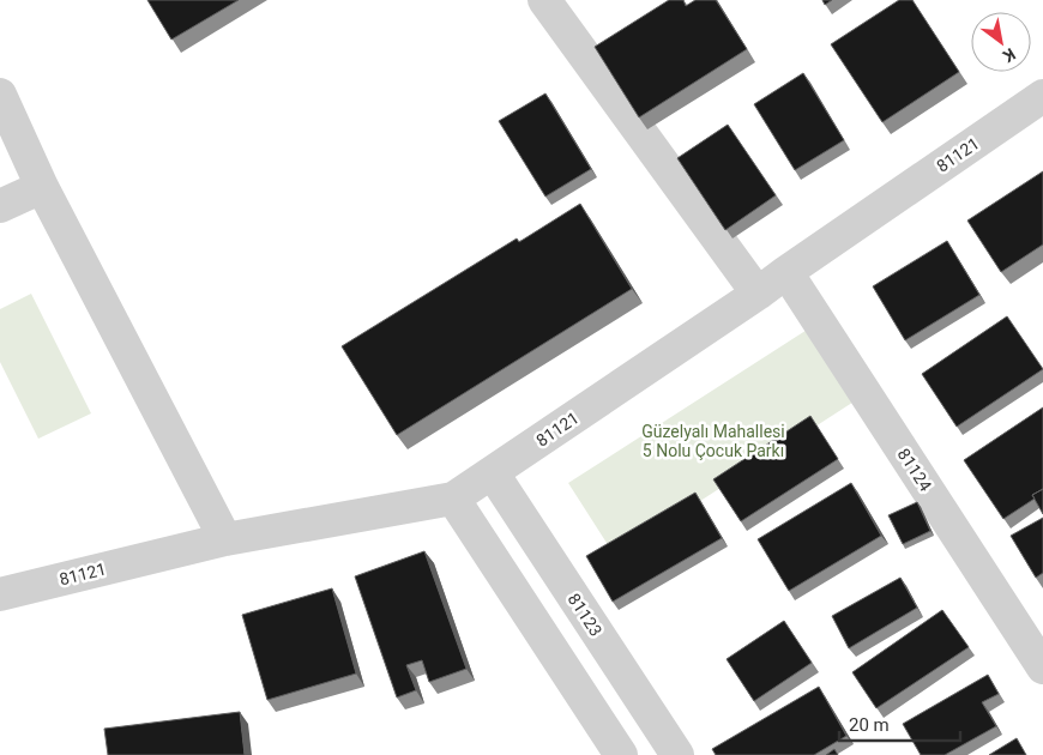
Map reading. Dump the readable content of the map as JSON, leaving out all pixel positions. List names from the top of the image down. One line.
{"streets":{"street":["81121","81124","81123"]},"crossings":[["81121","81124"],["81121","81123"]],"parks":["Güzelyalı Mahallesi 5 Nolu Çocuk Parkı"],"scale_bar":"20 m","north":"bottom right"}
